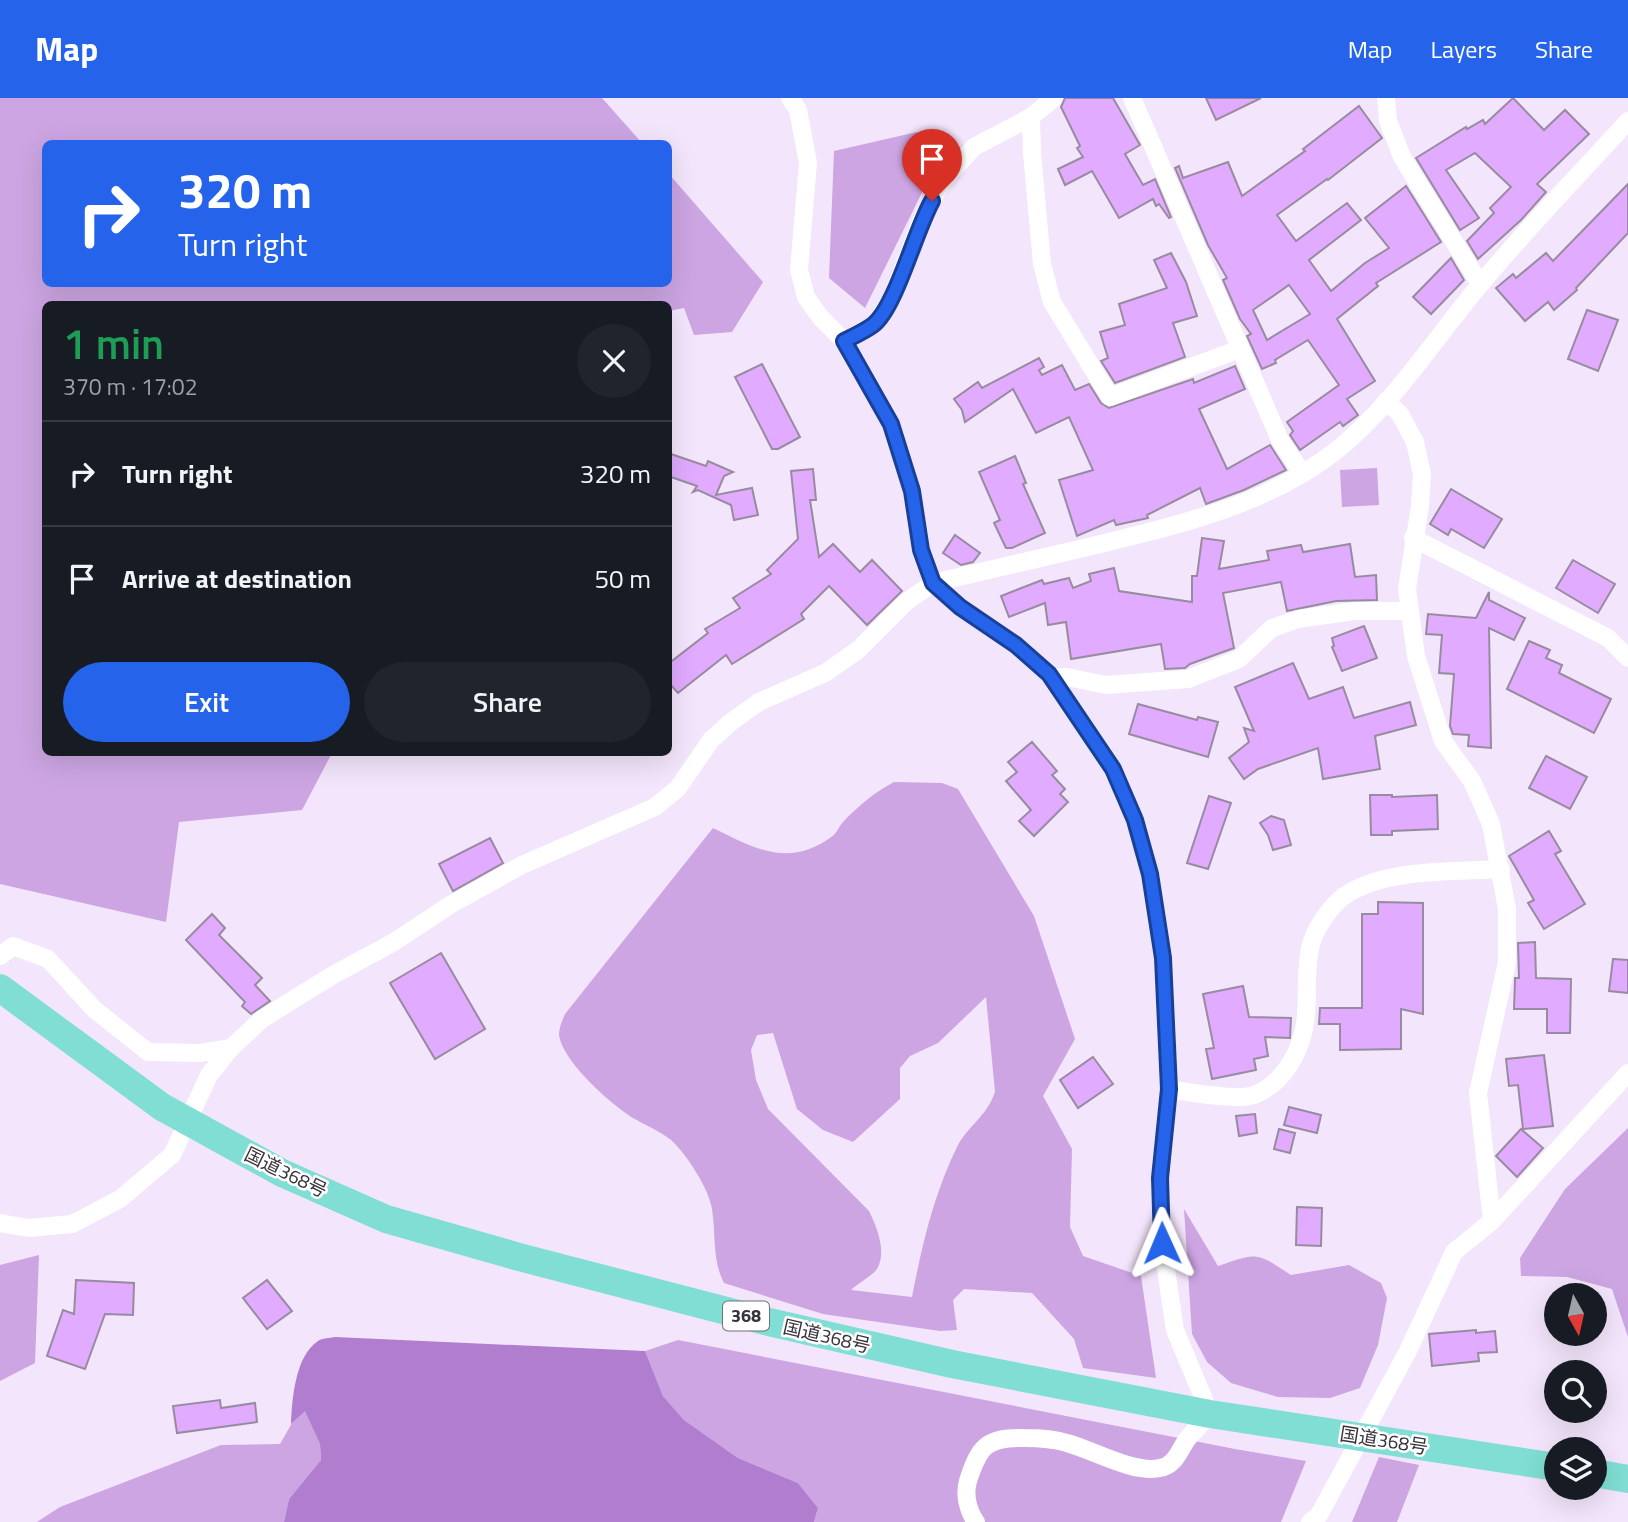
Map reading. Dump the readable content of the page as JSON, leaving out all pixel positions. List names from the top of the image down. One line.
{"streets":{"highway":["国道368号","368"]},"north":"bottom","page":{"header":"Map","nav":["Map","Layers","Share"],"turn":["320 m","Turn right"],"heading":["1 min","370 m · 17:02"],"list":[{"name":"Turn right","value":"320 m"},{"name":"Arrive at destination","value":"50 m"}],"buttons":["Exit","Share"]}}
